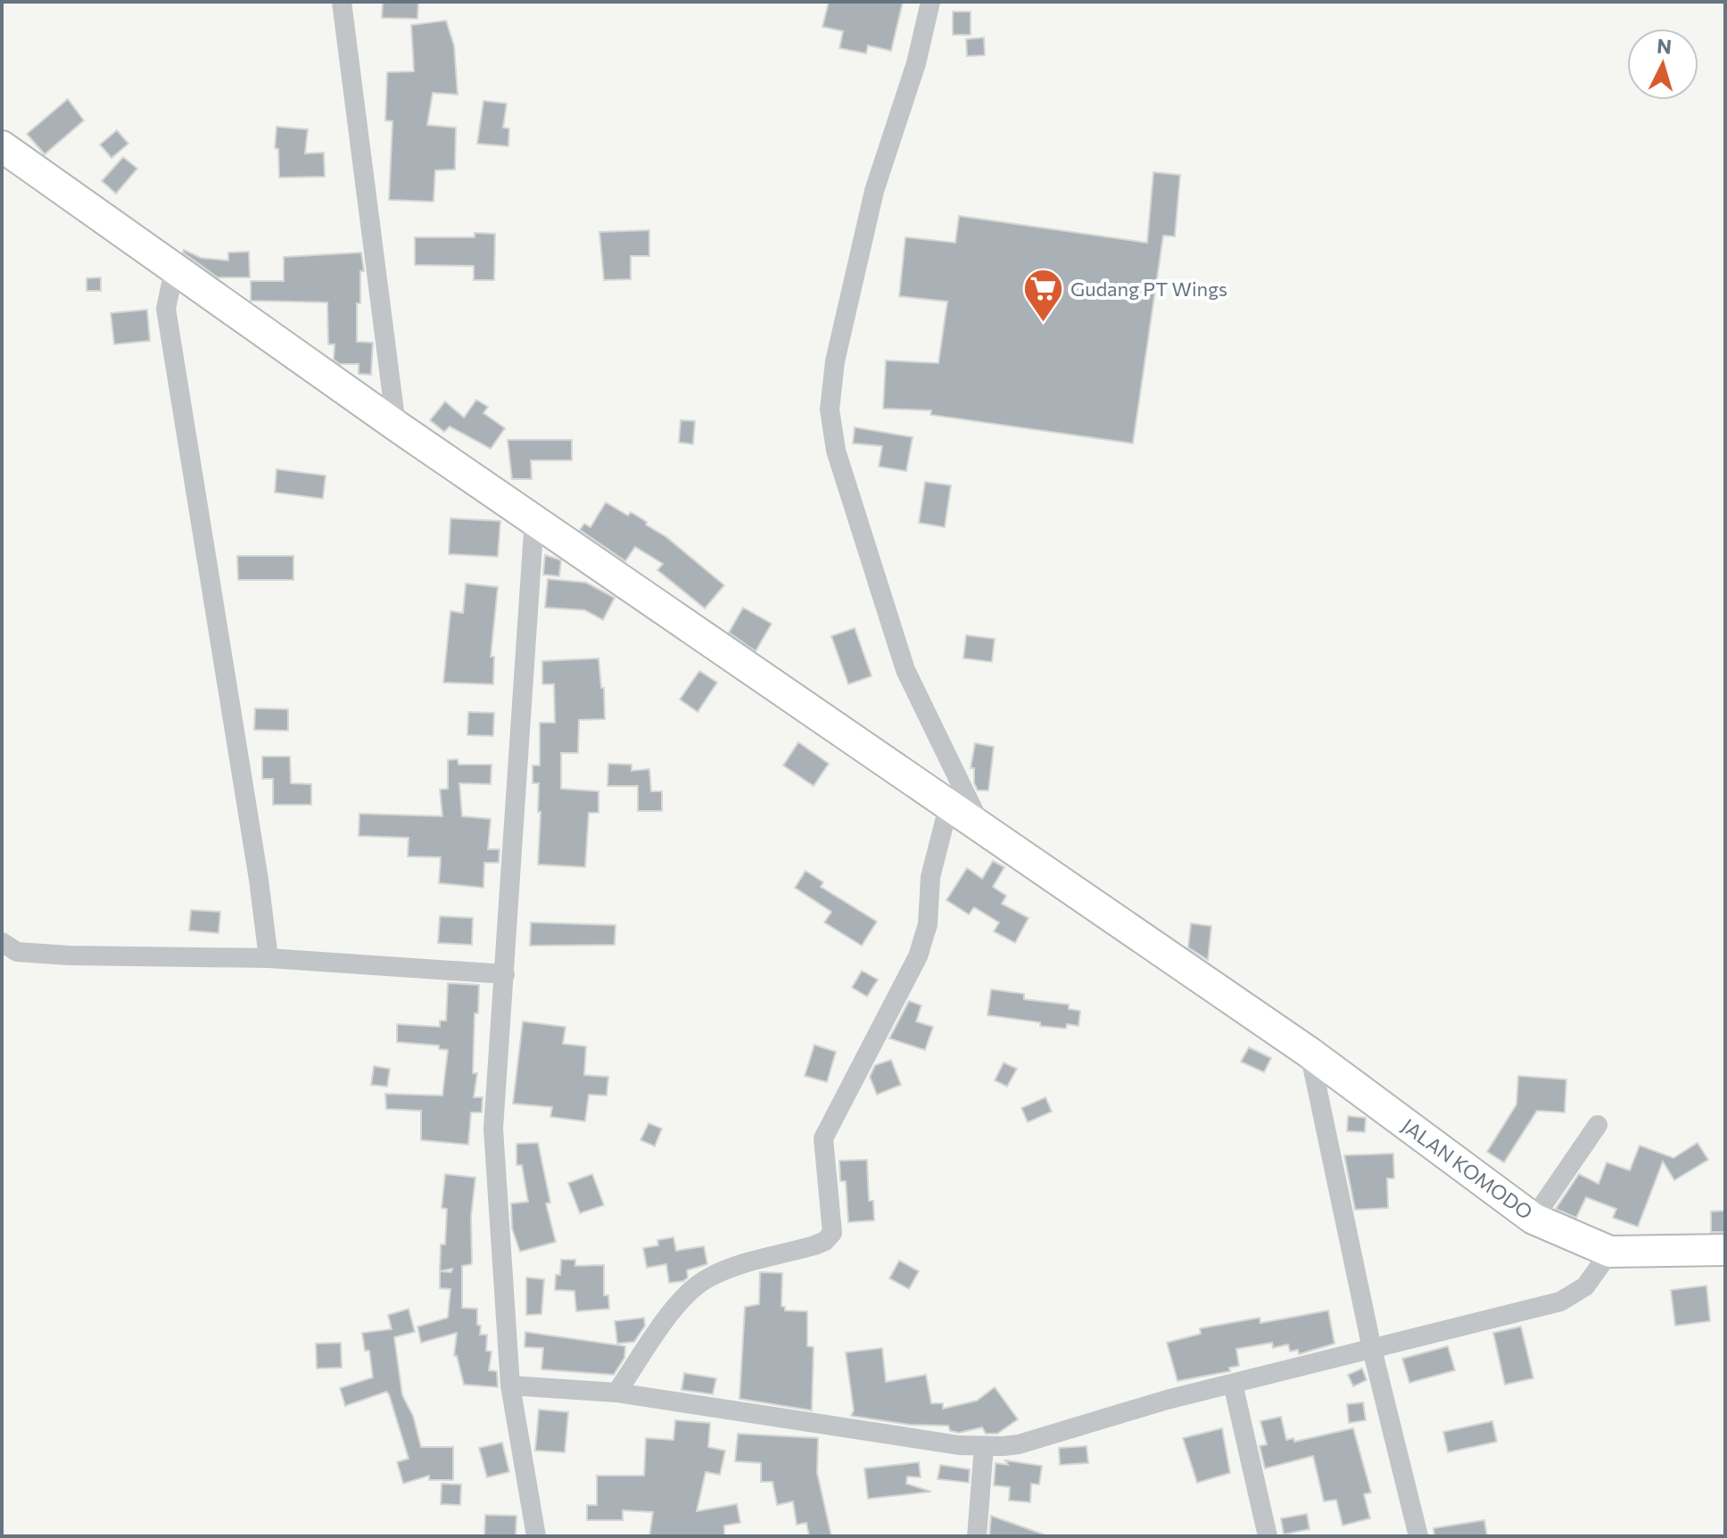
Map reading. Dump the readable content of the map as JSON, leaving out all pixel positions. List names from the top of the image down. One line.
{"streets":{"highway":["JALAN KOMODO"]},"places":{"supermarket":["Gudang PT Wings"]},"north":"top"}
